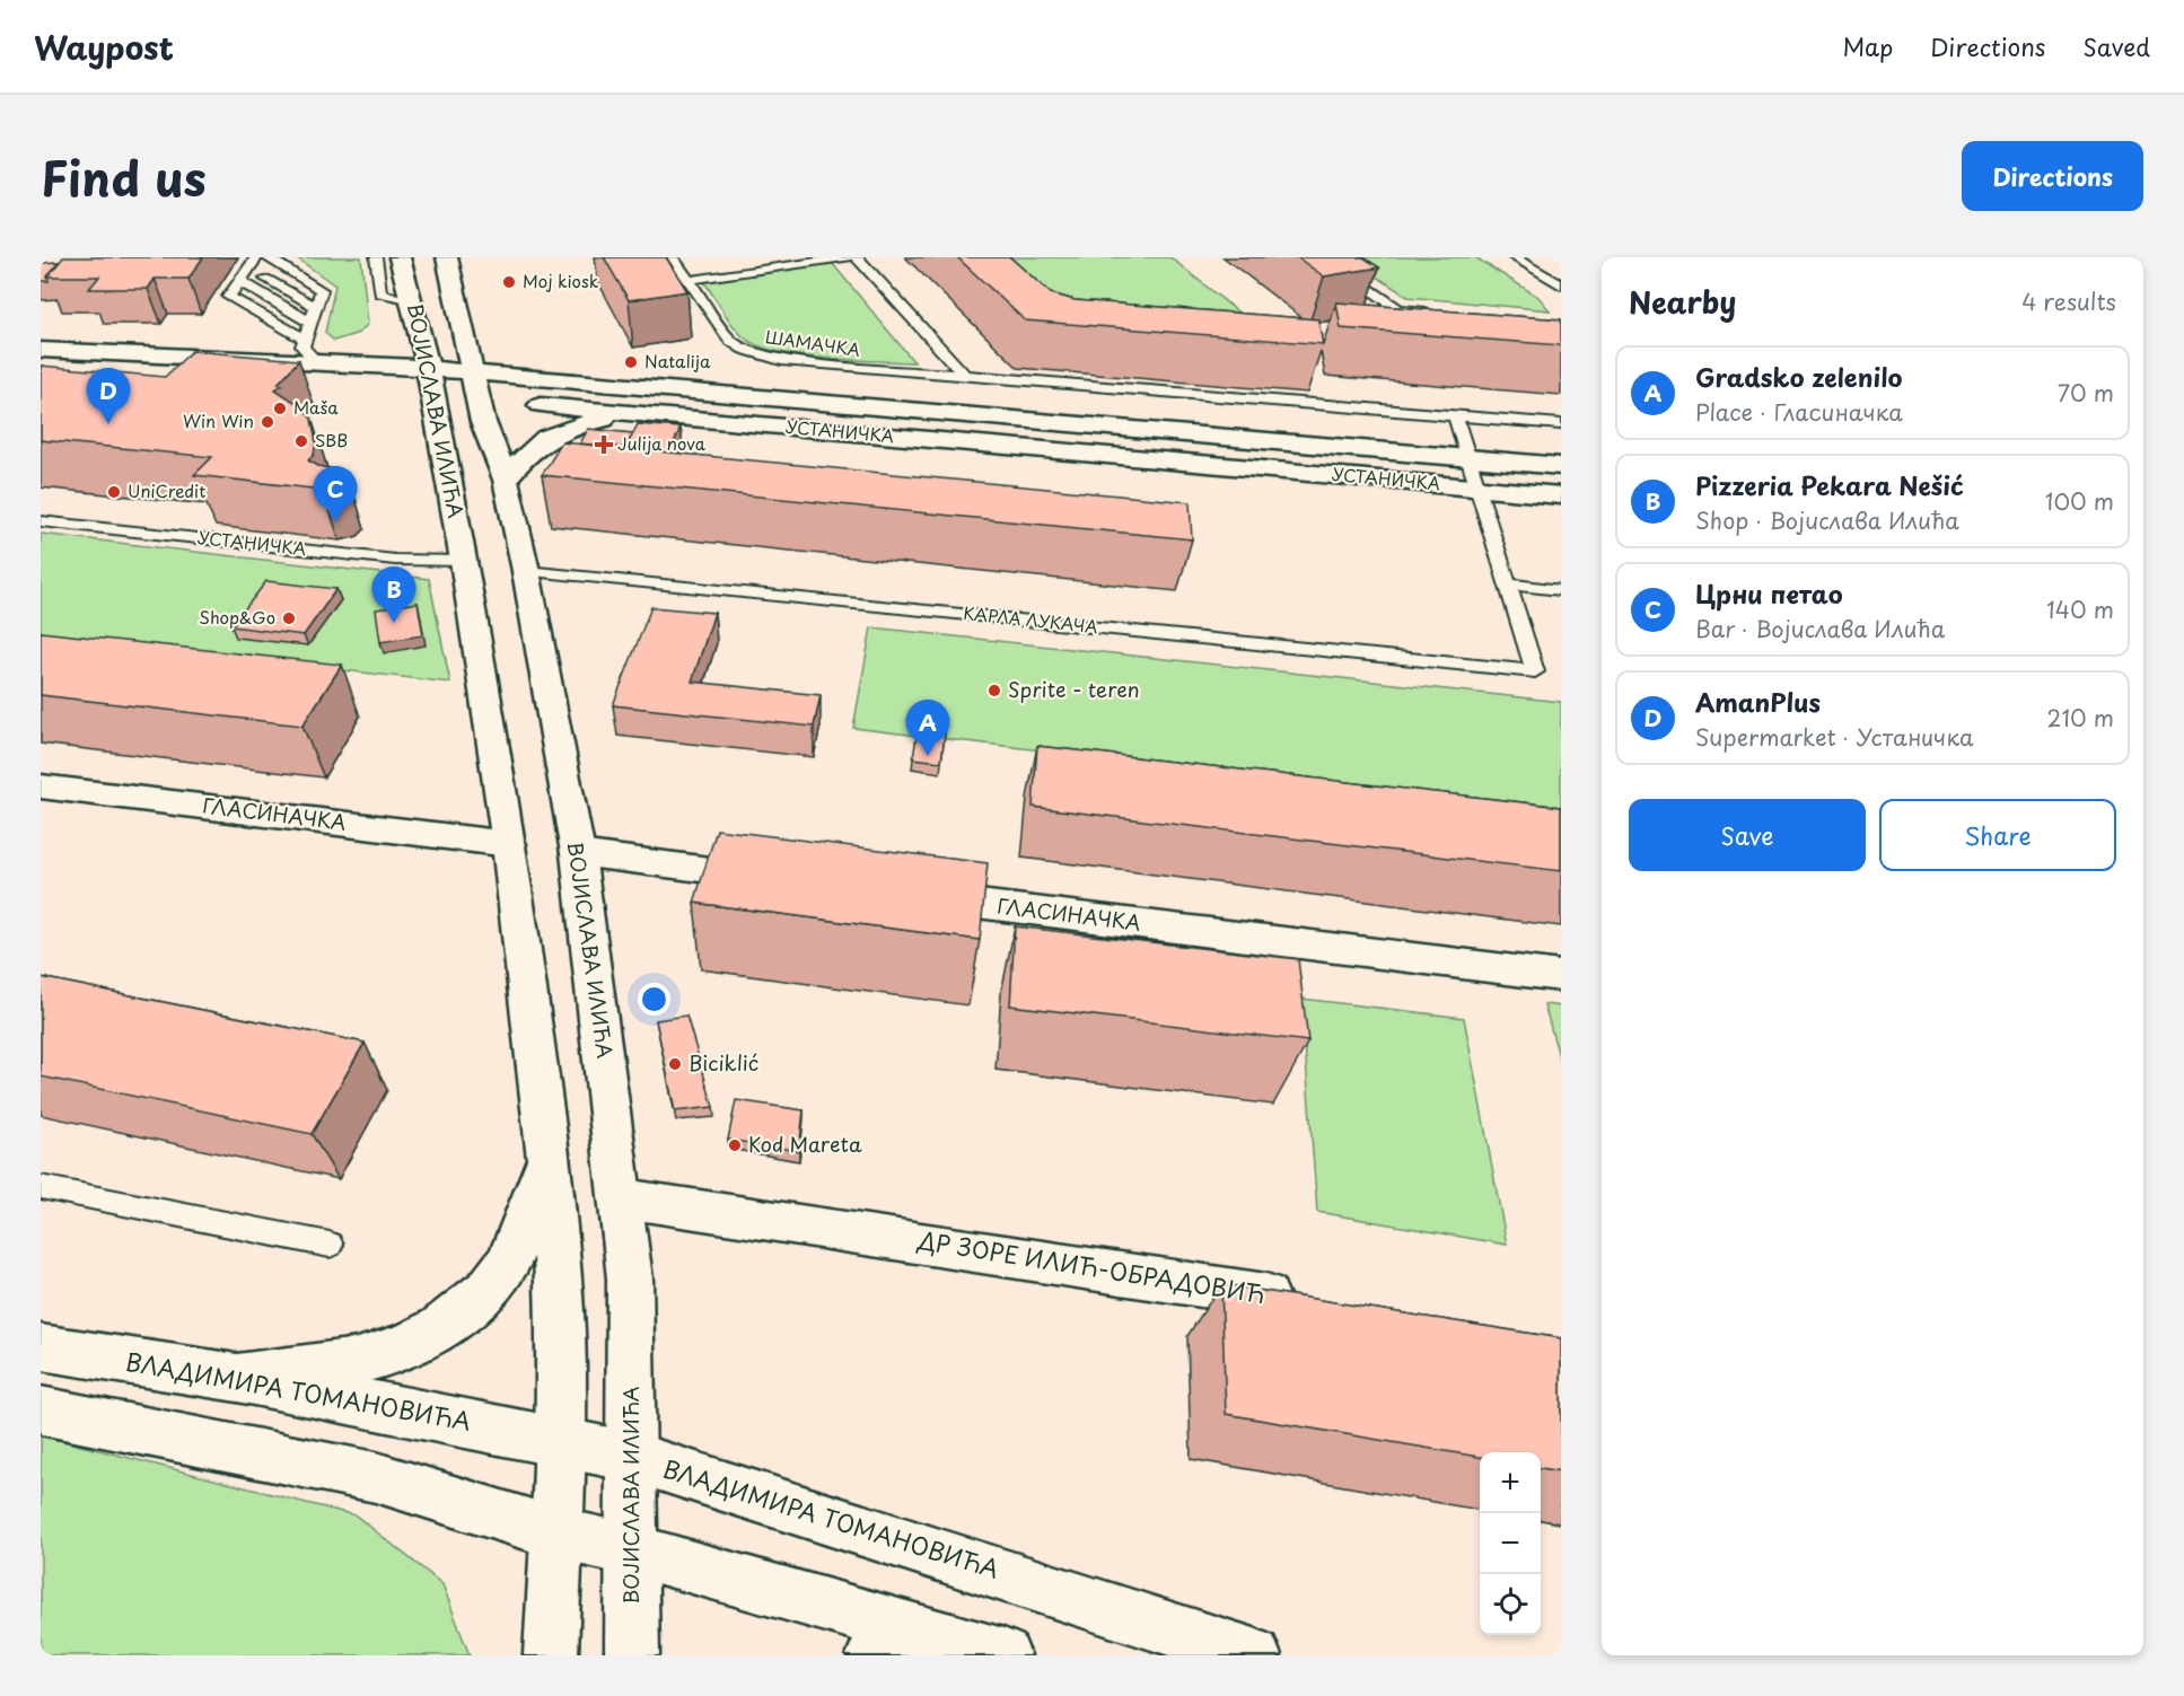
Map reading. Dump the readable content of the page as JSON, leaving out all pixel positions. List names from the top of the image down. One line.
{"streets":{"main road":["ВОЈИСЛАВА ИЛИЋА","УСТАНИЧКА","ГЛАСИНАЧКА","ДР ЗОРЕ ИЛИЋ-ОБРАДОВИЋ","ВЛАДИМИРА ТОМАНОВИЋА"],"lane":["ШАМАЧКА","КАРЛА ЛУКАЧА"]},"crossings":[["ВОЈИСЛАВА ИЛИЋА","УСТАНИЧКА"],["ВОЈИСЛАВА ИЛИЋА","КАРЛА ЛУКАЧА"],["ВОЈИСЛАВА ИЛИЋА","ГЛАСИНАЧКА"],["ВОЈИСЛАВА ИЛИЋА","ДР ЗОРЕ ИЛИЋ-ОБРАДОВИЋ"],["ВОЈИСЛАВА ИЛИЋА","ВЛАДИМИРА ТОМАНОВИЋА"]],"places":{"other":["Moj kiosk","Natalija","Maša","Win Win","SBB","UniCredit","Shop&Go","Sprite - teren","Biciklić","Kod Mareta"],"health":["Julija nova"]},"page":{"header":"Waypost","nav":["Map","Directions","Saved"],"title":"Find us","buttons":["Directions",["Save","Share"]],"heading":["Nearby","4 results"],"list":[{"mark":"A","name":"Gradsko zelenilo","note":"Place · Гласиначка","value":"70 m"},{"mark":"B","name":"Pizzeria Pekara Nešić","note":"Shop · Војислава Илића","value":"100 m"},{"mark":"C","name":"Црни петао","note":"Bar · Војислава Илића","value":"140 m"},{"mark":"D","name":"AmanPlus","note":"Supermarket · Устаничка","value":"210 m"}],"pins":["D","C","B","A"],"map_buttons":["+","−"]}}
